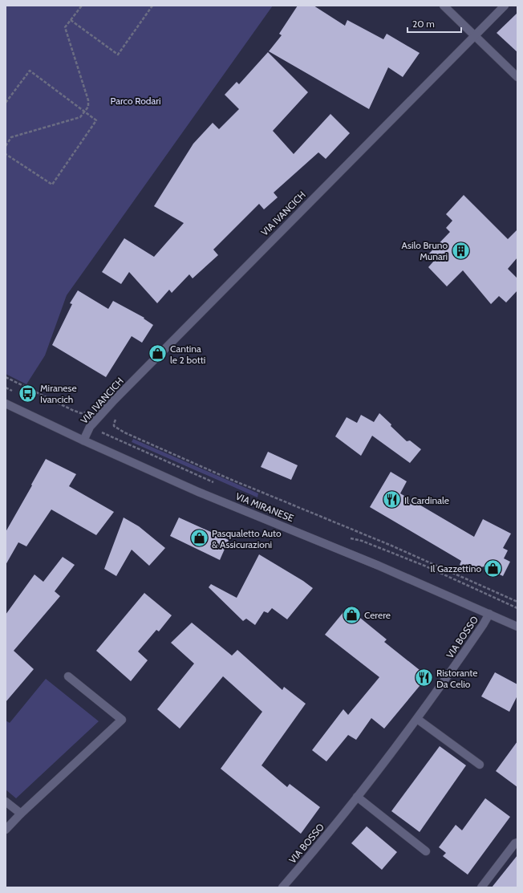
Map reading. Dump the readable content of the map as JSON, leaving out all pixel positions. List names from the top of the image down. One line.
{"streets":{"street":["VIA IVANCICH","VIA MIRANESE","VIA BOSSO"]},"crossings":[["VIA IVANCICH","VIA MIRANESE"],["VIA MIRANESE","VIA BOSSO"]],"parks":["Parco Rodari"],"places":{"building":["Asilo Bruno Munari"],"shop":["Cantina le 2 botti","Pasqualetto Auto & Assicurazioni","Il Gazzettino","Cerere"],"bus stop":["Miranese Ivancich"],"restaurant":["Il Cardinale","Ristorante Da Celio"]},"scale_bar":"20 m"}
